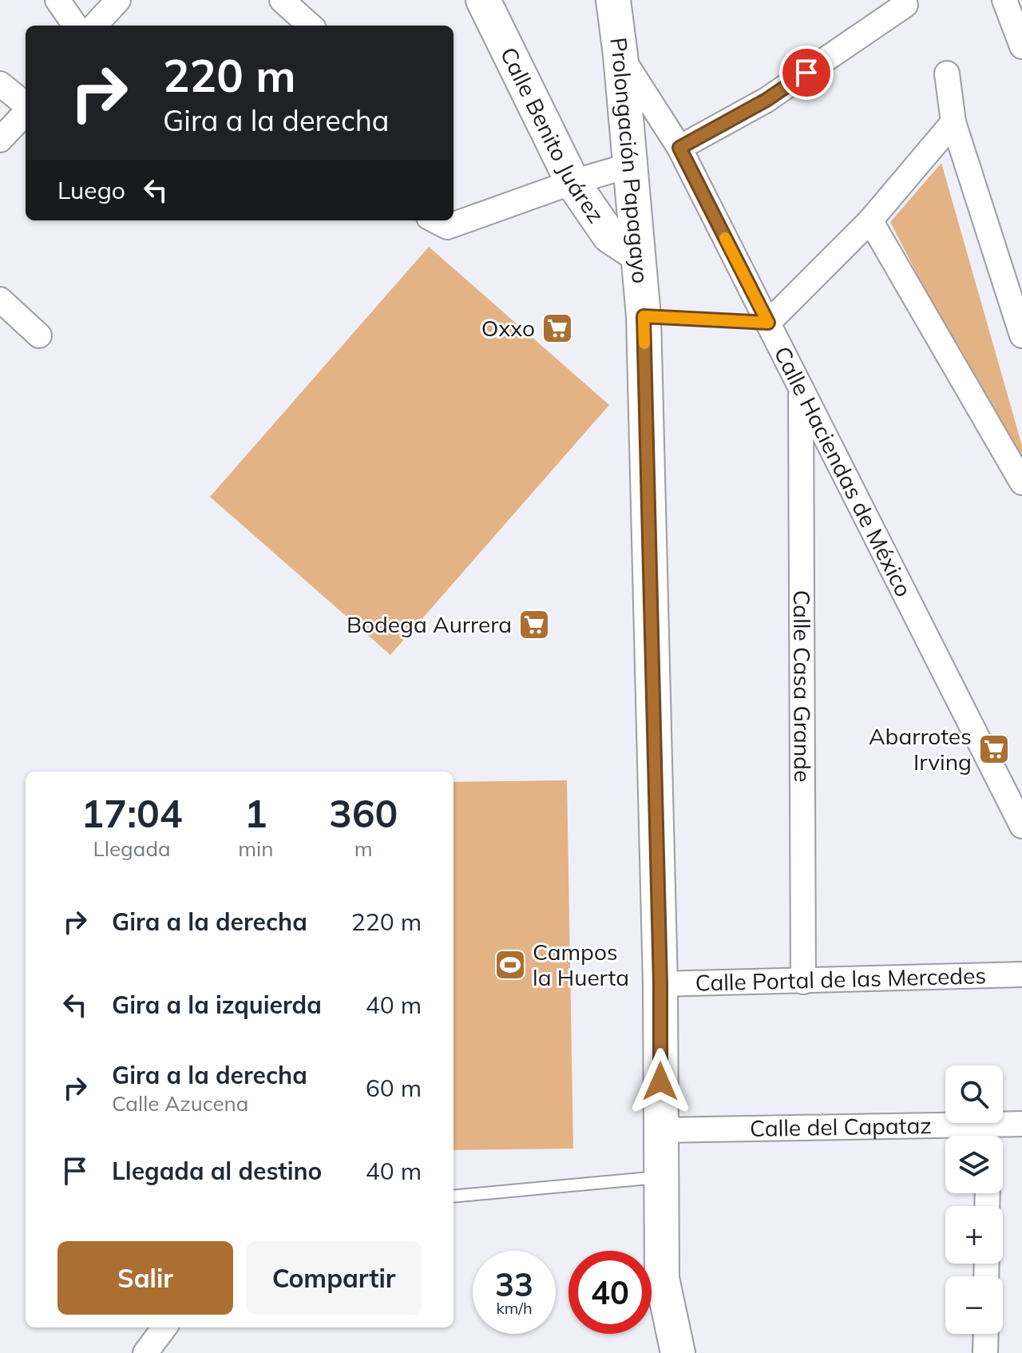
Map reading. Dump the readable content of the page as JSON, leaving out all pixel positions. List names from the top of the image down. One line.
{"streets":{"street":["Calle Benito Juárez","Prolongación Papagayo","Calle Haciendas de México","Calle Casa Grande","Calle Portal de las Mercedes","Calle del Capataz"]},"crossings":[["Calle Benito Juárez","Prolongación Papagayo"],["Prolongación Papagayo","Calle Haciendas de México"],["Prolongación Papagayo","Calle Portal de las Mercedes"],["Prolongación Papagayo","Calle del Capataz"],["Calle Haciendas de México","Calle Casa Grande"],["Calle Casa Grande","Calle Portal de las Mercedes"]],"places":{"supermarket":["Oxxo","Bodega Aurrera","Abarrotes Irving"],"sports":["Campos la Huerta"]},"page":{"turn":["220 m","Gira a la derecha"],"then":"Luego","eta":["17:04","Llegada","1","min","360","m"],"list":[{"name":"Gira a la derecha","value":"220 m"},{"name":"Gira a la izquierda","value":"40 m"},{"name":"Gira a la derecha","note":"Calle Azucena","value":"60 m"},{"name":"Llegada al destino","value":"40 m"}],"map_buttons":["+","−"],"buttons":["Salir","Compartir"],"speed":"33 km/h","limit":"40"}}
